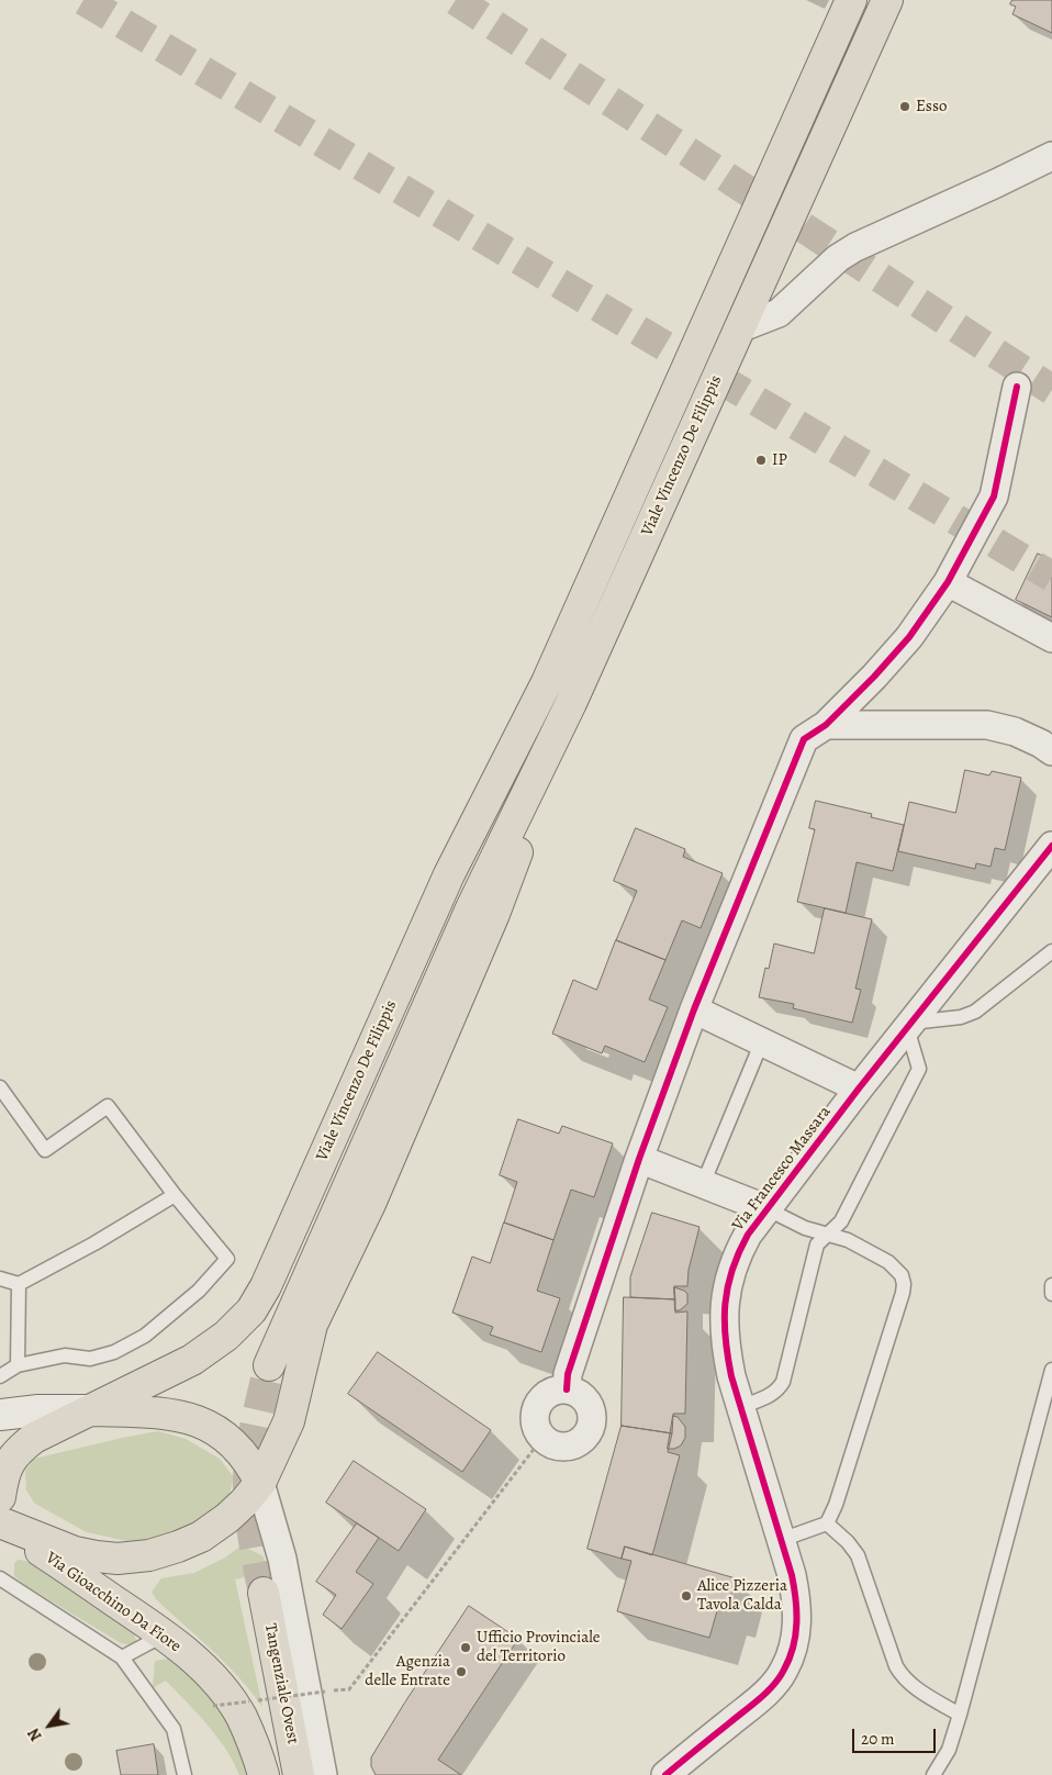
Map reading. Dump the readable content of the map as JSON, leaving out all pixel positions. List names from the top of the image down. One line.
{"streets":{"main road":["Viale Vincenzo De Filippis","Via Gioacchino Da Fiore","Tangenziale Ovest"],"street":["Via Francesco Massara"]},"crossings":[["Viale Vincenzo De Filippis","Via Gioacchino Da Fiore"]],"places":["Esso","IP","Alice Pizzeria Tavola Calda","Ufficio Provinciale del Territorio","Agenzia delle Entrate"],"scale_bar":"20 m","north":"bottom left"}
